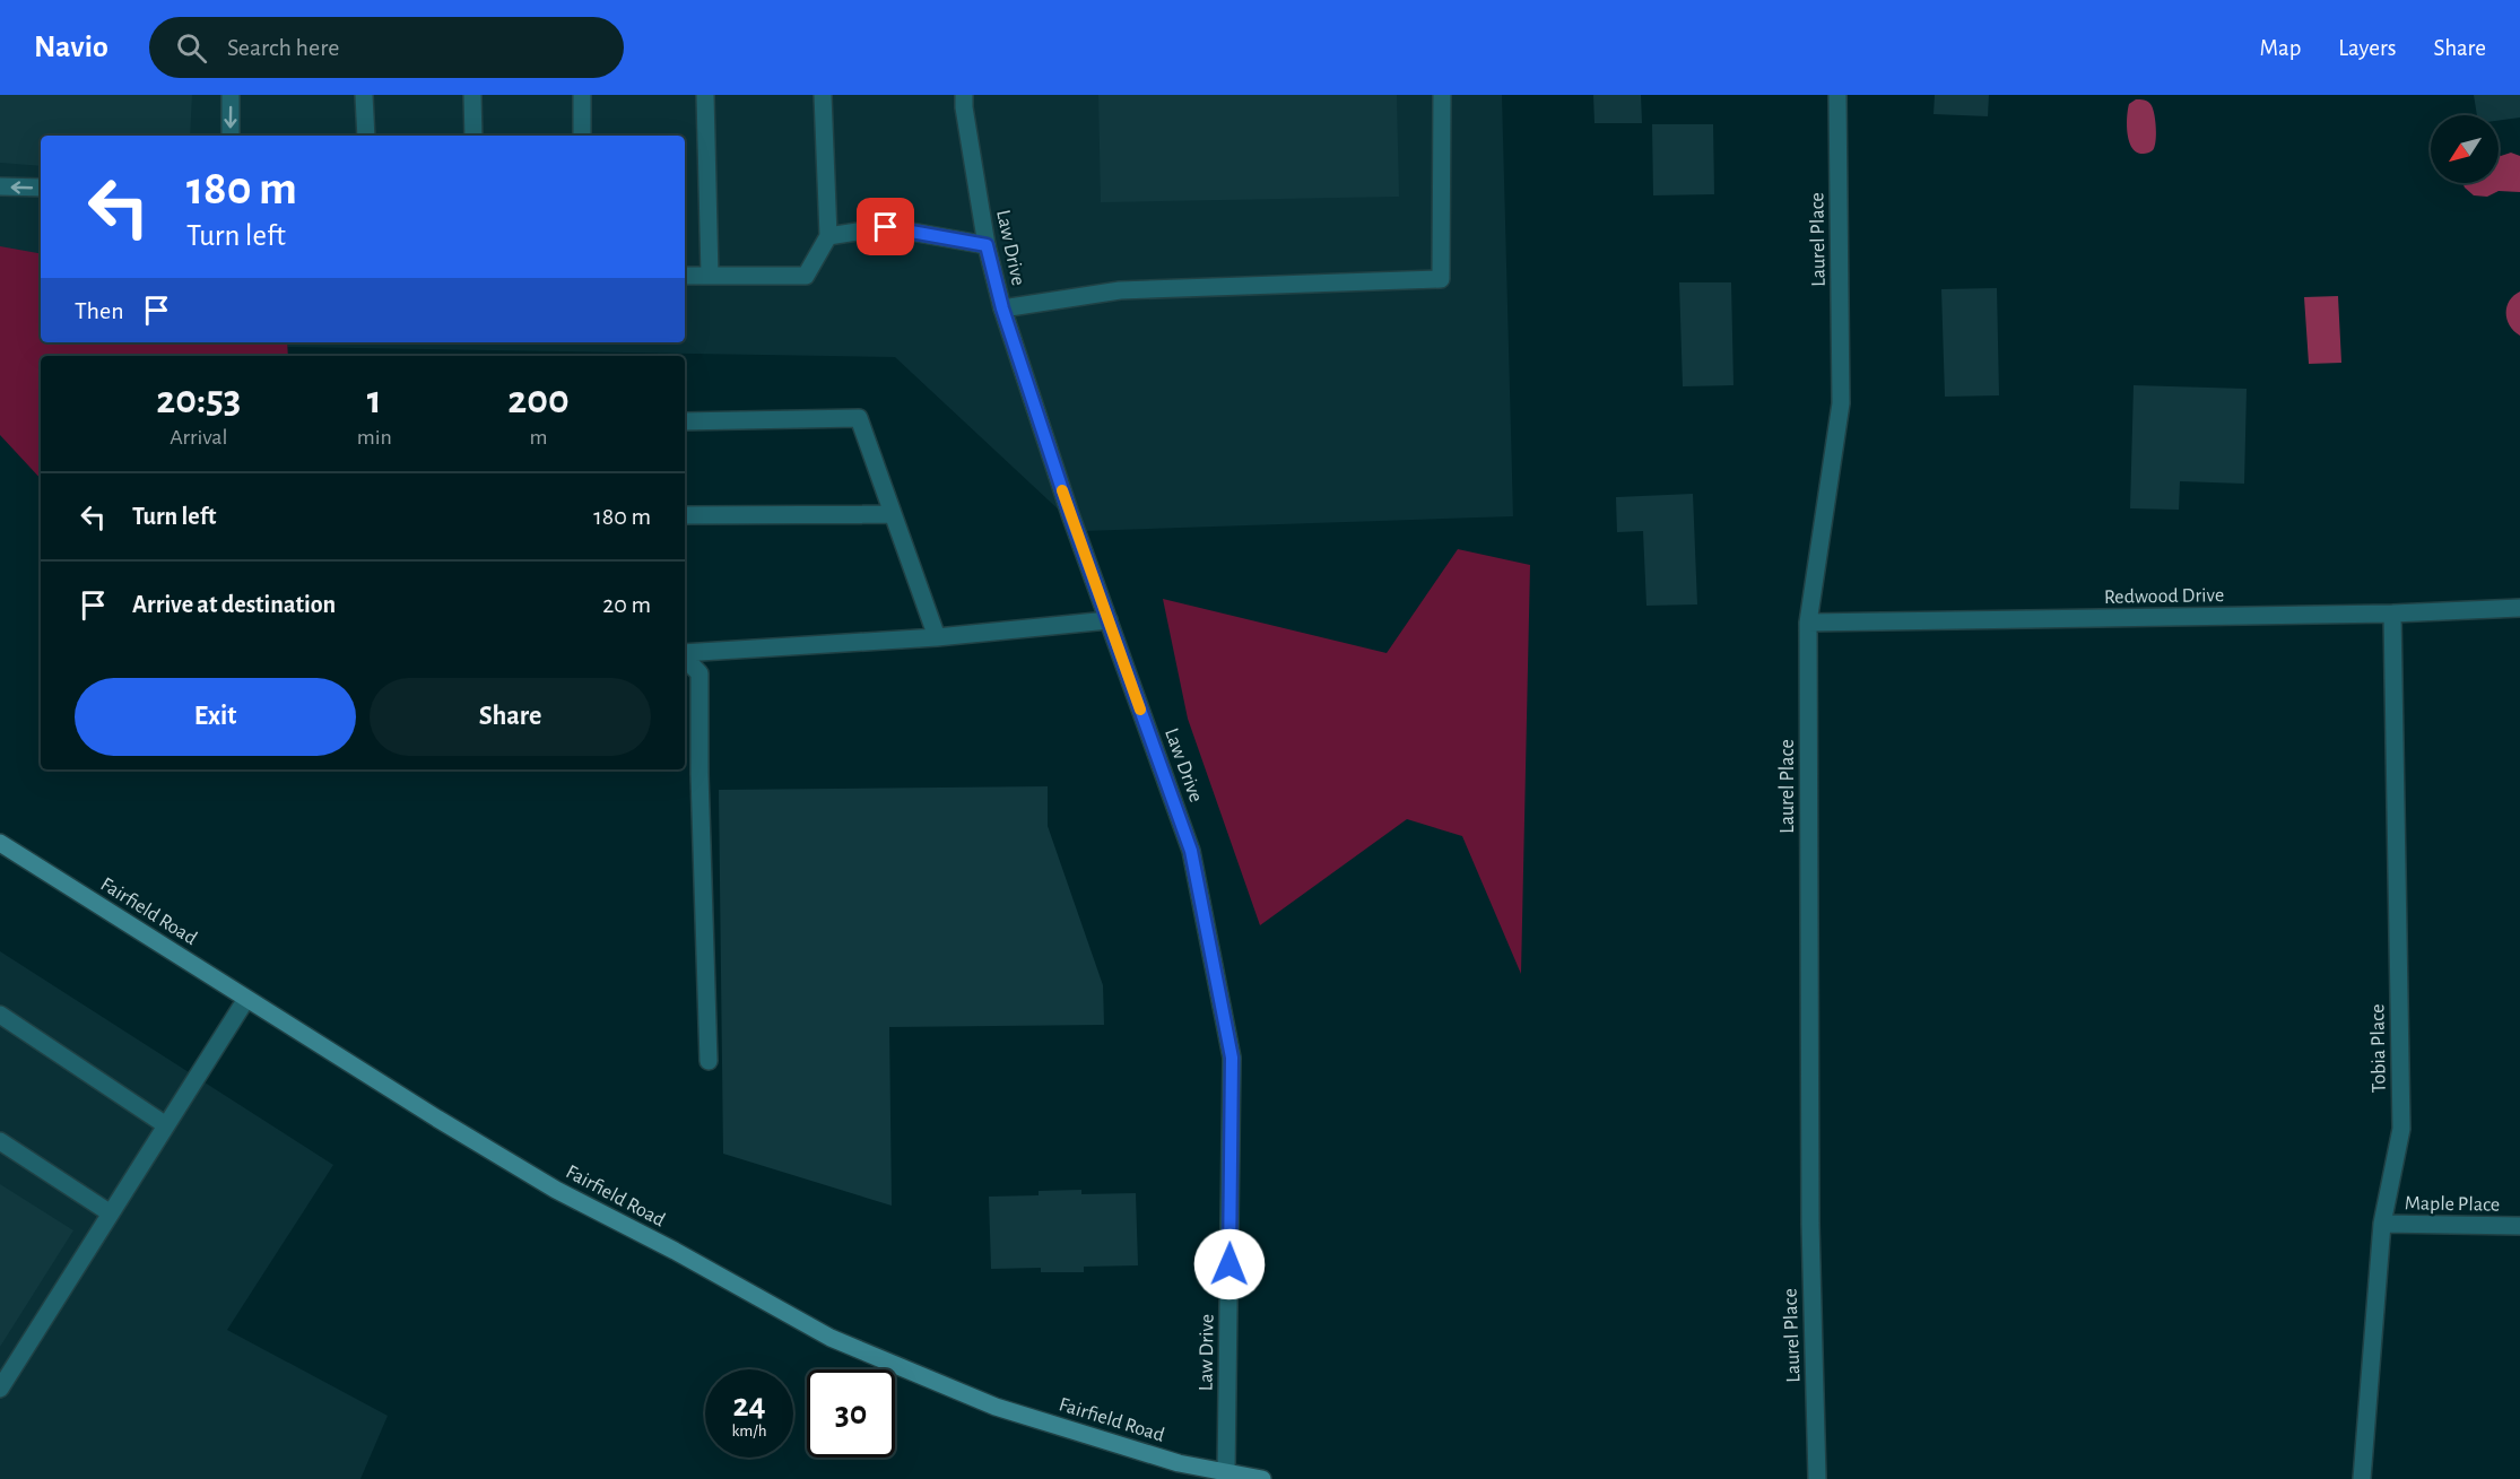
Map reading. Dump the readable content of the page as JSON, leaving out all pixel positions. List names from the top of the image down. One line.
{"streets":{"street":["Laurel Place","Law Drive","Redwood Drive","Fairfield Road","Tobia Place","Maple Place"]},"crossings":[["Laurel Place","Redwood Drive"],["Law Drive","Fairfield Road"],["Redwood Drive","Tobia Place"],["Tobia Place","Maple Place"]],"north":"bottom left","page":{"header":"Navio","search":"Search here","nav":["Map","Layers","Share"],"turn":["180 m","Turn left"],"then":"Then","eta":["20:53","Arrival","1","min","200","m"],"list":[{"name":"Turn left","value":"180 m"},{"name":"Arrive at destination","value":"20 m"}],"buttons":["Exit","Share"],"speed":"24 km/h","limit":"30"}}
